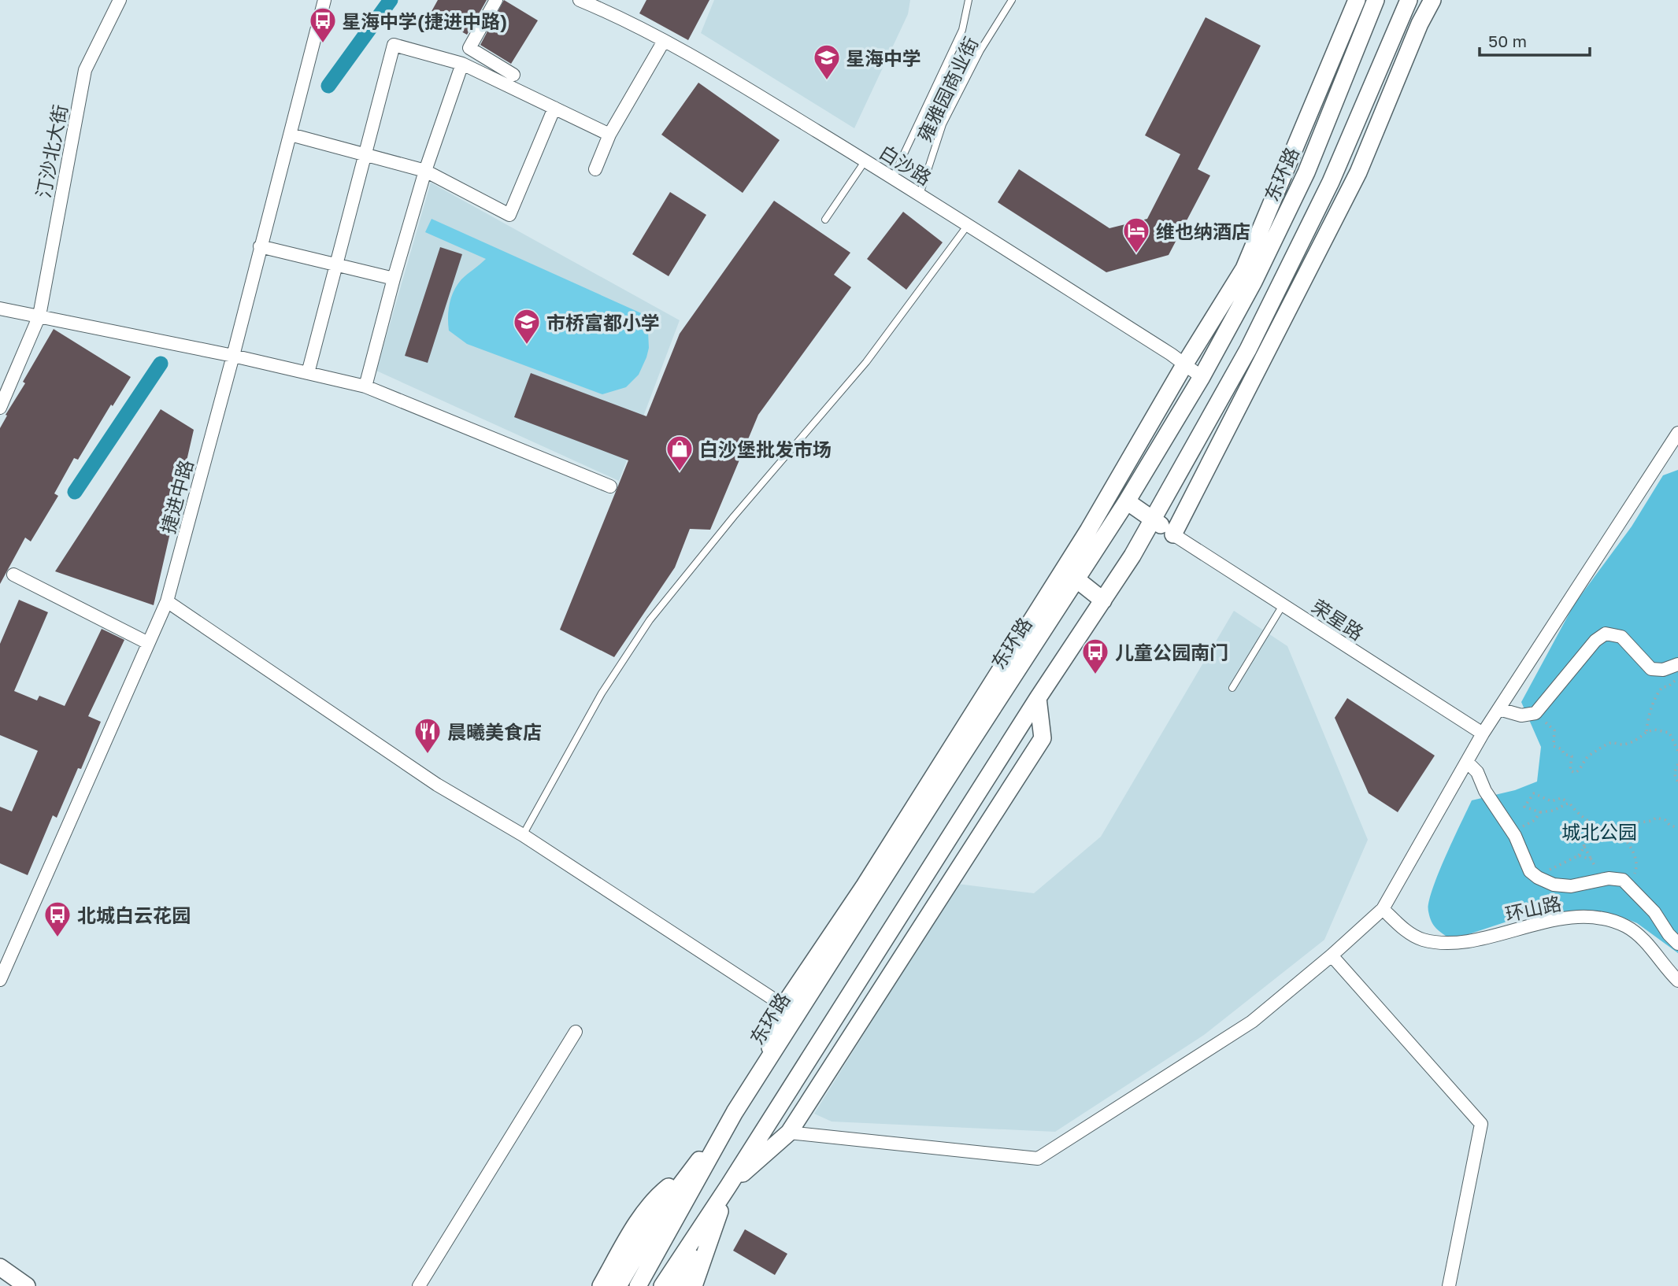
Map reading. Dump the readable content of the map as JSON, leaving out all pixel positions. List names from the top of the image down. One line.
{"streets":{"main road":["东环路"],"street":["汀沙北大街","白沙路","捷进中路","荣星路","环山路"],"lane":["雍雅园商业街"]},"crossings":[["雍雅园商业街","白沙路"],["白沙路","东环路"]],"parks":["城北公园"],"places":{"bus stop":["星海中学(捷进中路)","儿童公园南门","北城白云花园"],"school or university":["星海中学","市桥富都小学"],"hotel":["维也纳酒店"],"shop":["白沙堡批发市场"],"restaurant":["晨曦美食店"]},"scale_bar":"50 m"}
